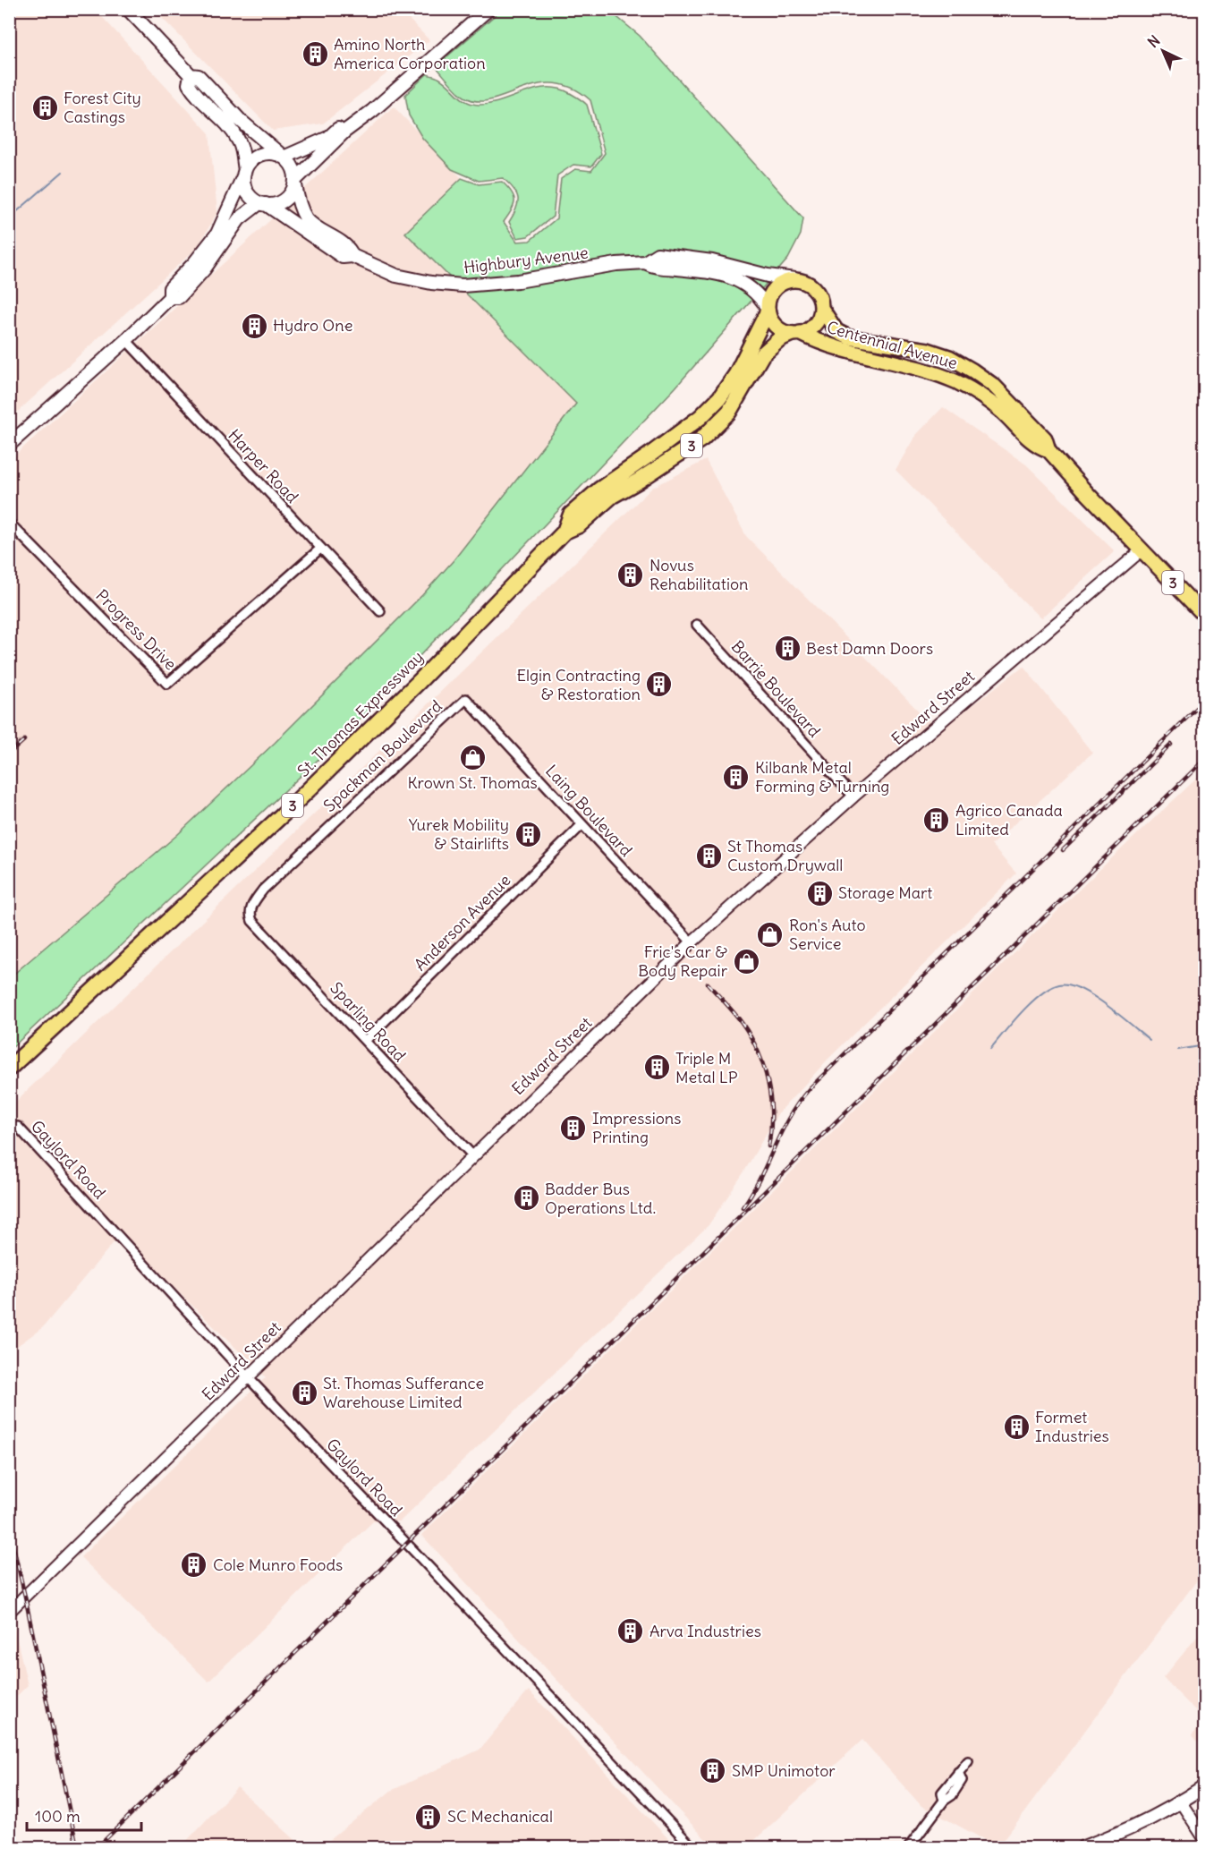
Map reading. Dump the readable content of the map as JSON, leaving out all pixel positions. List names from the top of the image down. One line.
{"streets":{"highway":["3","St. Thomas Expressway"],"main road":["Highbury Avenue","Centennial Avenue"],"street":["Harper Road","Progress Drive","Barrie Boulevard","Edward Street","Spackman Boulevard","Laing Boulevard","Anderson Avenue","Sparling Road","Gaylord Road"]},"crossings":[["Highbury Avenue","Centennial Avenue"],["Highbury Avenue","St. Thomas Expressway"],["Centennial Avenue","Edward Street"],["Centennial Avenue","St. Thomas Expressway"],["Harper Road","Progress Drive"],["Barrie Boulevard","Edward Street"],["Edward Street","Laing Boulevard"],["Edward Street","Sparling Road"],["Edward Street","Gaylord Road"],["Spackman Boulevard","Laing Boulevard"],["Spackman Boulevard","Sparling Road"],["Laing Boulevard","Anderson Avenue"],["Anderson Avenue","Sparling Road"]],"places":{"building":["Amino North America Corporation","Forest City Castings","Hydro One","Novus Rehabilitation","Best Damn Doors","Elgin Contracting & Restoration","Kilbank Metal Forming & Turning","Agrico Canada Limited","Yurek Mobility & Stairlifts","St Thomas Custom Drywall","Storage Mart","Triple M Metal LP","Impressions Printing","Badder Bus Operations Ltd.","St. Thomas Sufferance Warehouse Limited","Formet Industries","Cole Munro Foods","Arva Industries","SMP Unimotor","SC Mechanical"],"shop":["Krown St. Thomas","Ron's Auto Service","Fric's Car & Body Repair"]},"scale_bar":"100 m","north":"top left"}
